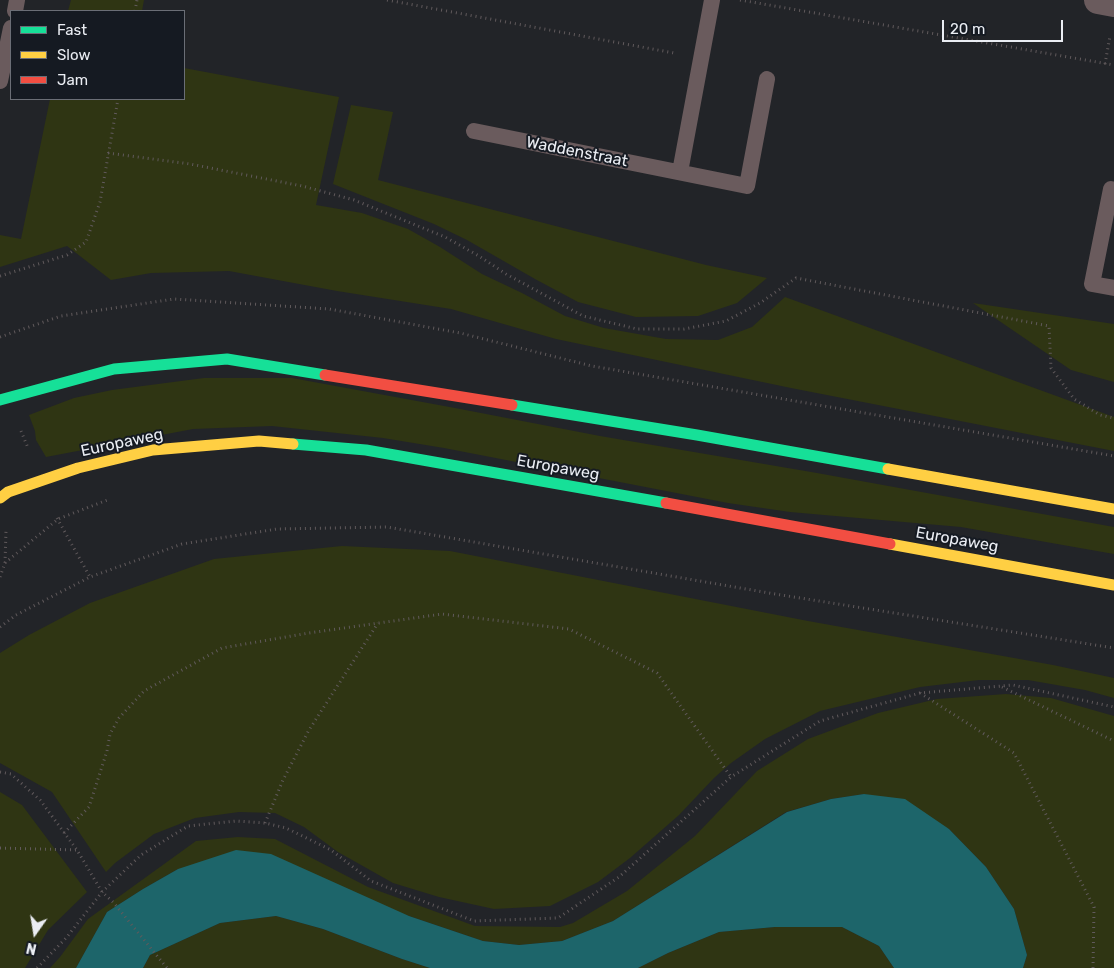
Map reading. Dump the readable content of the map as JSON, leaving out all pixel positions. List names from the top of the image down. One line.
{"streets":{"main road":["Europaweg"],"lane":["Waddenstraat"]},"legend":["Fast","Slow","Jam"],"scale_bar":"20 m","north":"bottom"}
